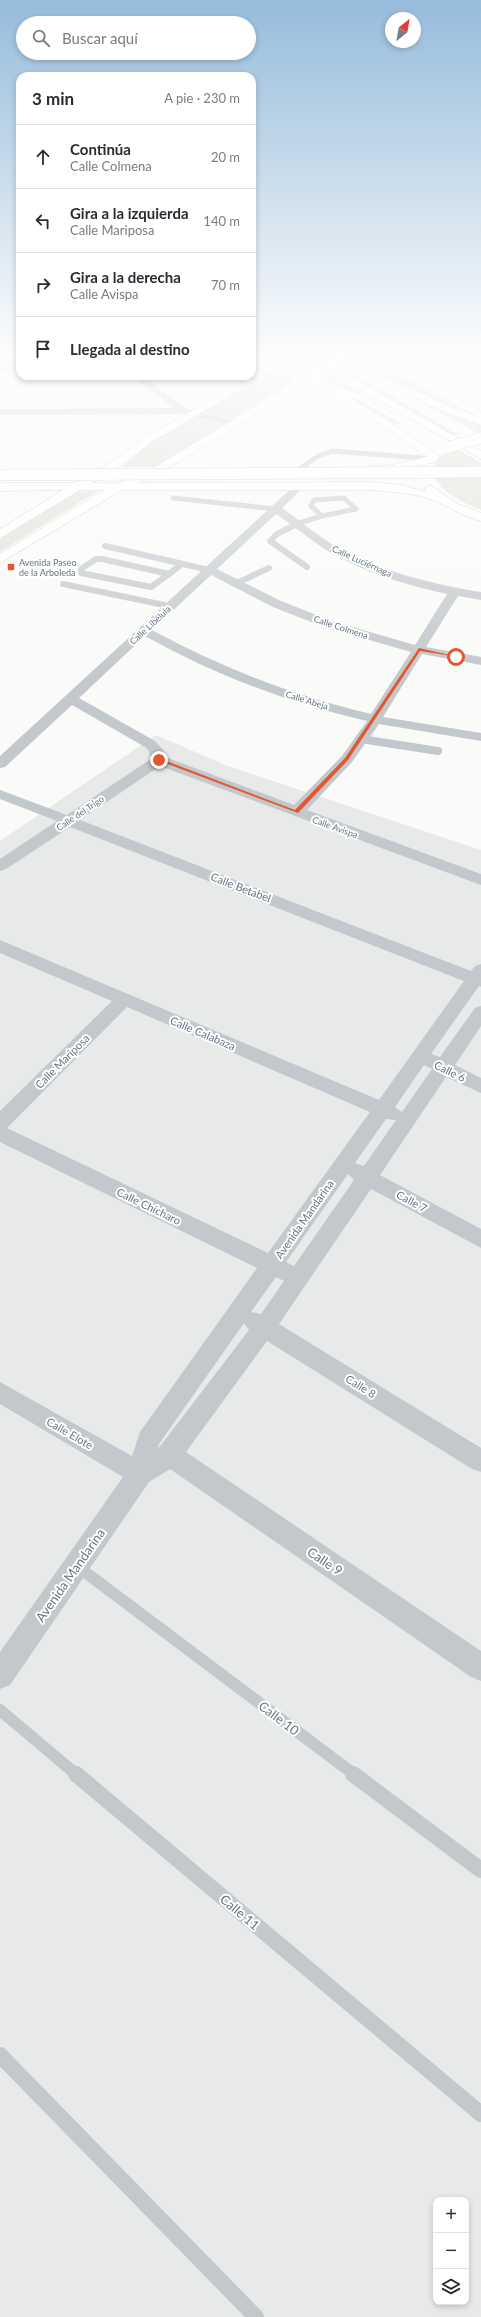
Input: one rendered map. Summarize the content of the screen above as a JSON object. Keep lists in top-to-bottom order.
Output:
{
  "streets": {
    "street": [
      "Calle Luciérnaga",
      "Calle Libélula",
      "Calle Colmena",
      "Calle Abeja",
      "Calle del Trigo",
      "Calle Avispa",
      "Calle Betabel",
      "Calle Calabaza",
      "Calle Mariposa",
      "Calle 6",
      "Calle 7",
      "Calle Chícharo",
      "Avenida Mandarina",
      "Calle 8",
      "Calle Elote",
      "Calle 9"
    ],
    "lane": ["Calle 10", "Calle 11"]
  },
  "crossings": [
    ["Calle Luciérnaga", "Calle Libélula"],
    ["Calle Libélula", "Calle Colmena"],
    ["Calle Libélula", "Calle Abeja"],
    ["Calle del Trigo", "Calle Avispa"],
    ["Calle del Trigo", "Calle Betabel"],
    ["Calle Betabel", "Avenida Mandarina"],
    ["Calle Calabaza", "Calle Mariposa"],
    ["Calle Calabaza", "Avenida Mandarina"],
    ["Calle 6", "Avenida Mandarina"],
    ["Calle 7", "Avenida Mandarina"],
    ["Calle Chícharo", "Avenida Mandarina"],
    ["Avenida Mandarina", "Calle 8"],
    ["Avenida Mandarina", "Calle Elote"],
    ["Avenida Mandarina", "Calle 9"],
    ["Avenida Mandarina", "Calle 10"]
  ],
  "places": {
    "transit": ["Avenida Paseo de la Arboleda"]
  },
  "north": "top right",
  "page": {
    "search": "Buscar aquí",
    "heading": ["3 min", "A pie · 230 m"],
    "list": [
      ["Continúa", "Calle Colmena", "20 m"],
      ["Gira a la izquierda", "Calle Mariposa", "140 m"],
      ["Gira a la derecha", "Calle Avispa", "70 m"],
      "Llegada al destino"
    ],
    "map_buttons": ["+", "−"]
  }
}
